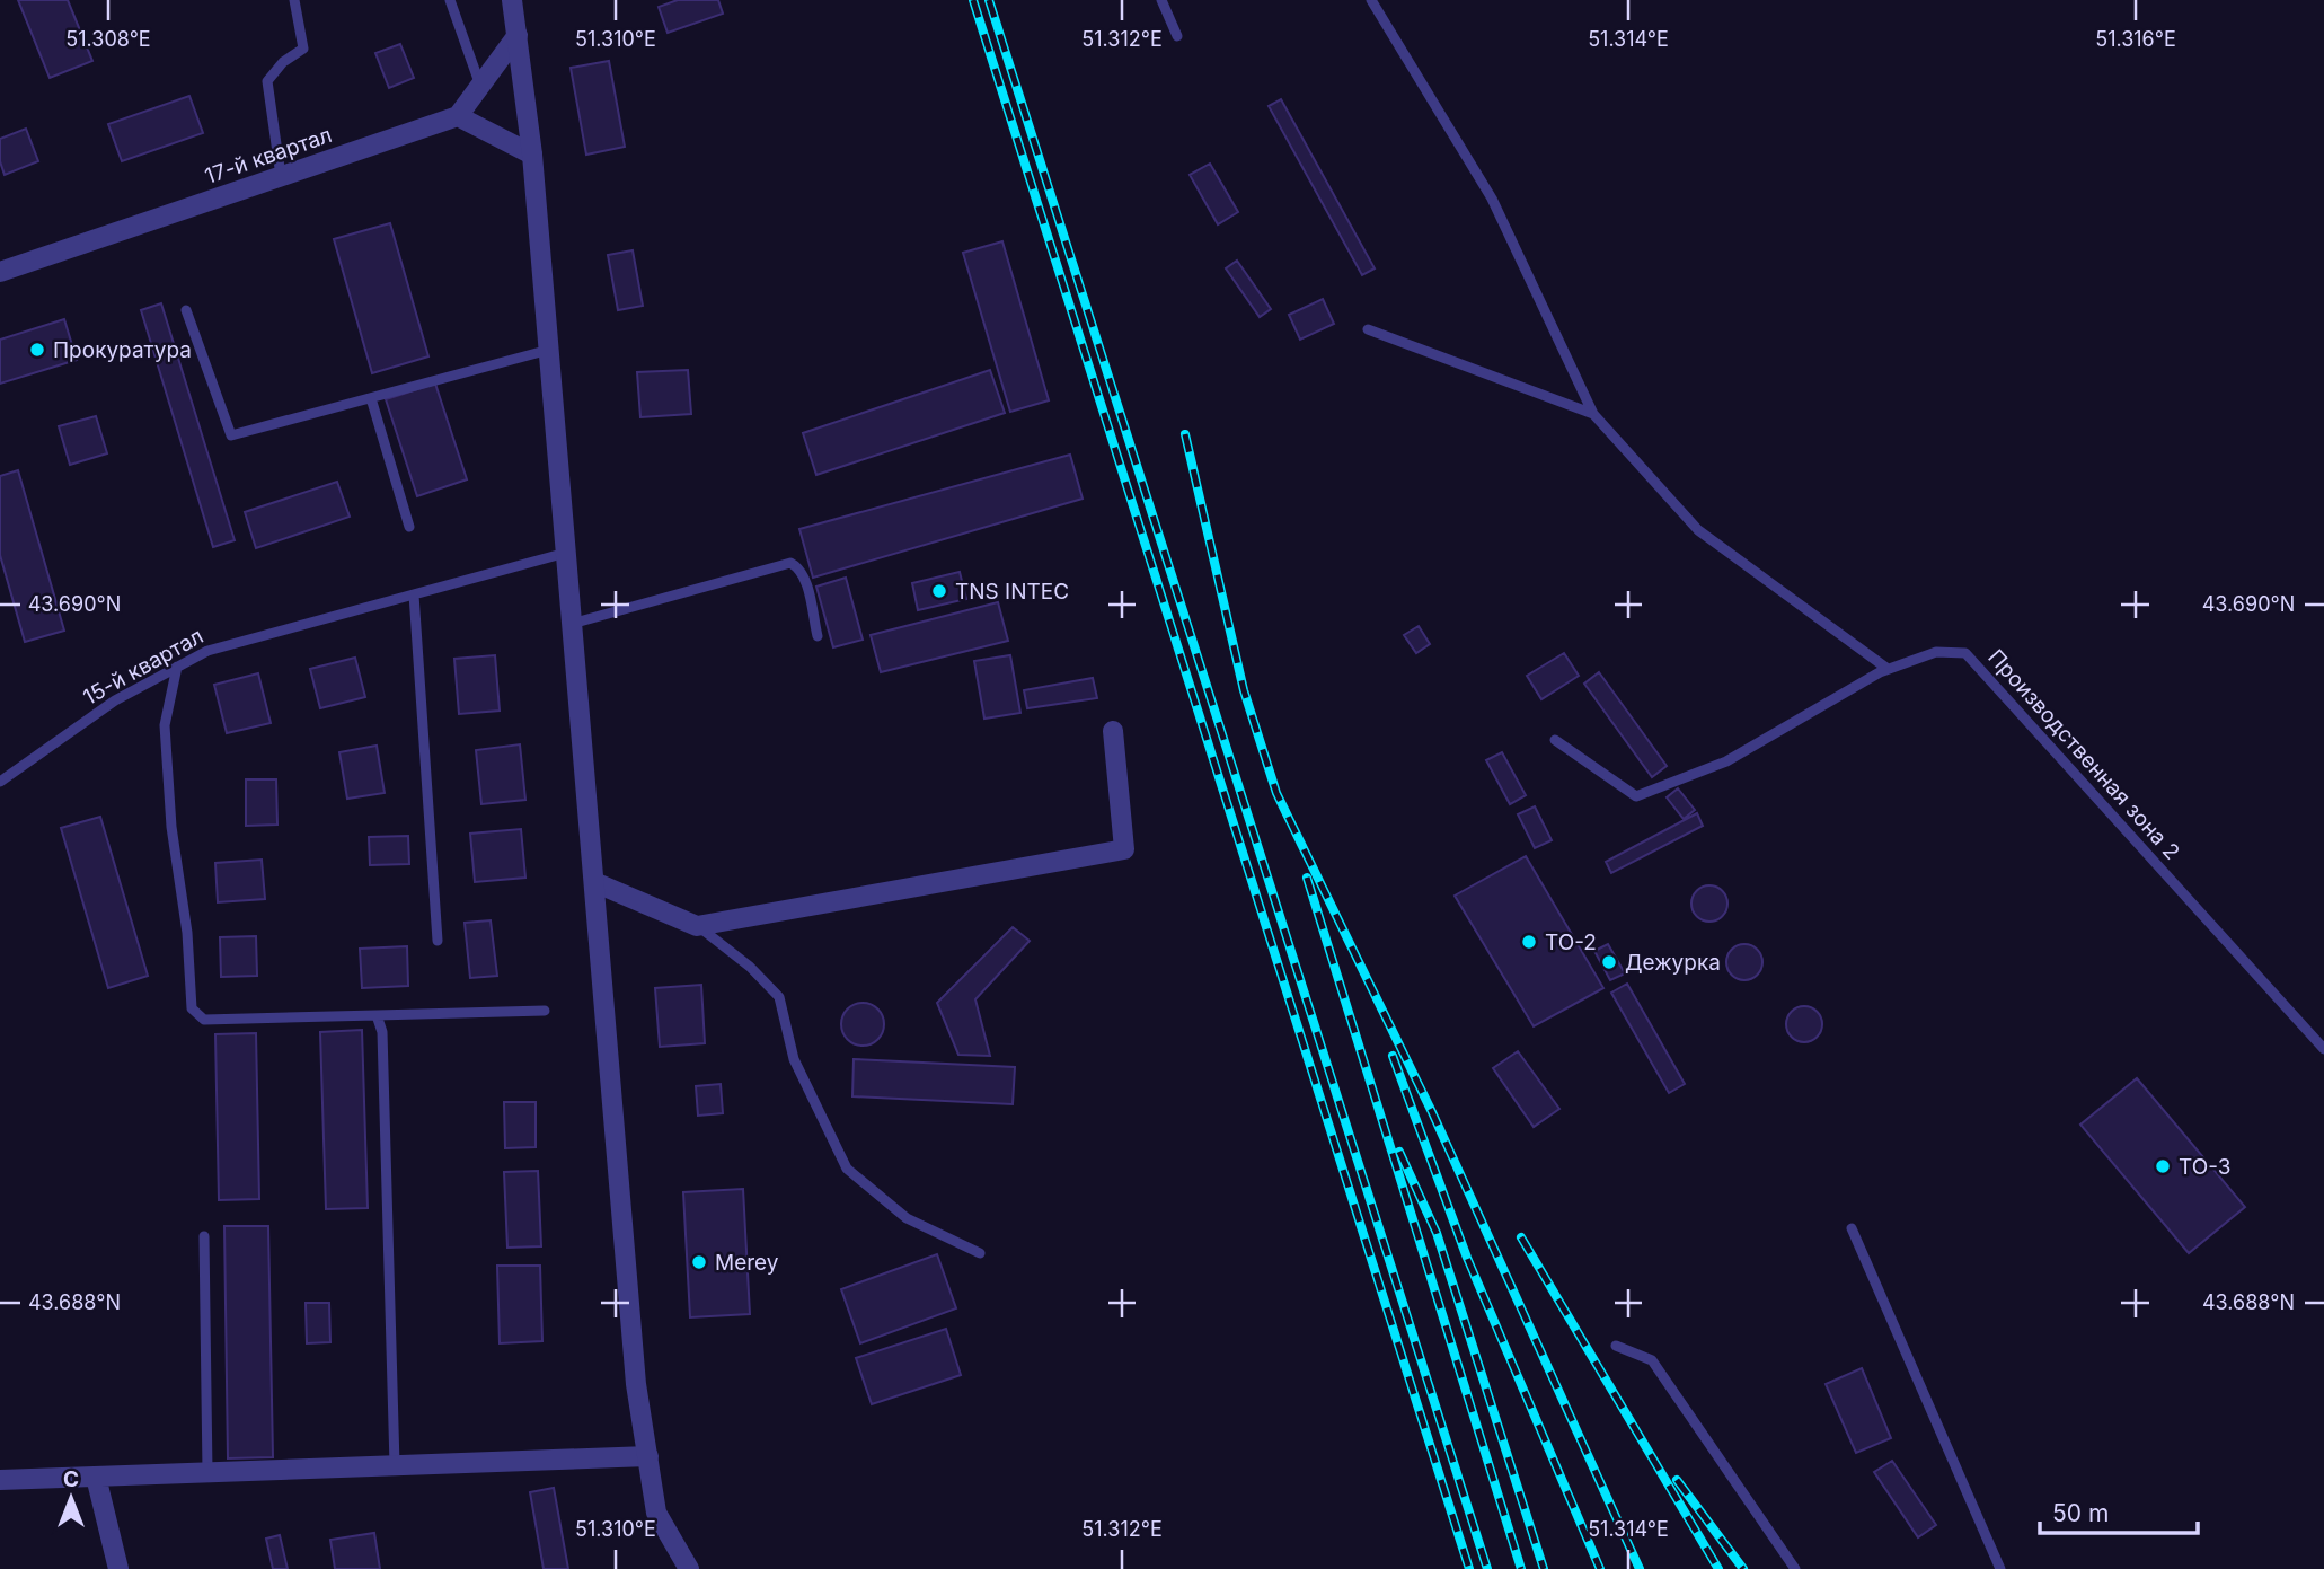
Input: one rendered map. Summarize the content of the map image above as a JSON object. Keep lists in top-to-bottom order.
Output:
{
  "streets": {
    "street": ["17-й квартал"],
    "lane": ["15-й квартал", "Производственная зона 2"]
  },
  "places": [
    "Прокуратура",
    "TNS INTEC",
    "ТО-2",
    "Дежурка",
    "ТО-3",
    "Merey"
  ],
  "scale_bar": "50 m",
  "north": "top",
  "coordinates": [
    "51.308°E",
    "51.310°E",
    "51.312°E",
    "51.314°E",
    "51.316°E",
    "43.690°N",
    "43.688°N"
  ]
}
